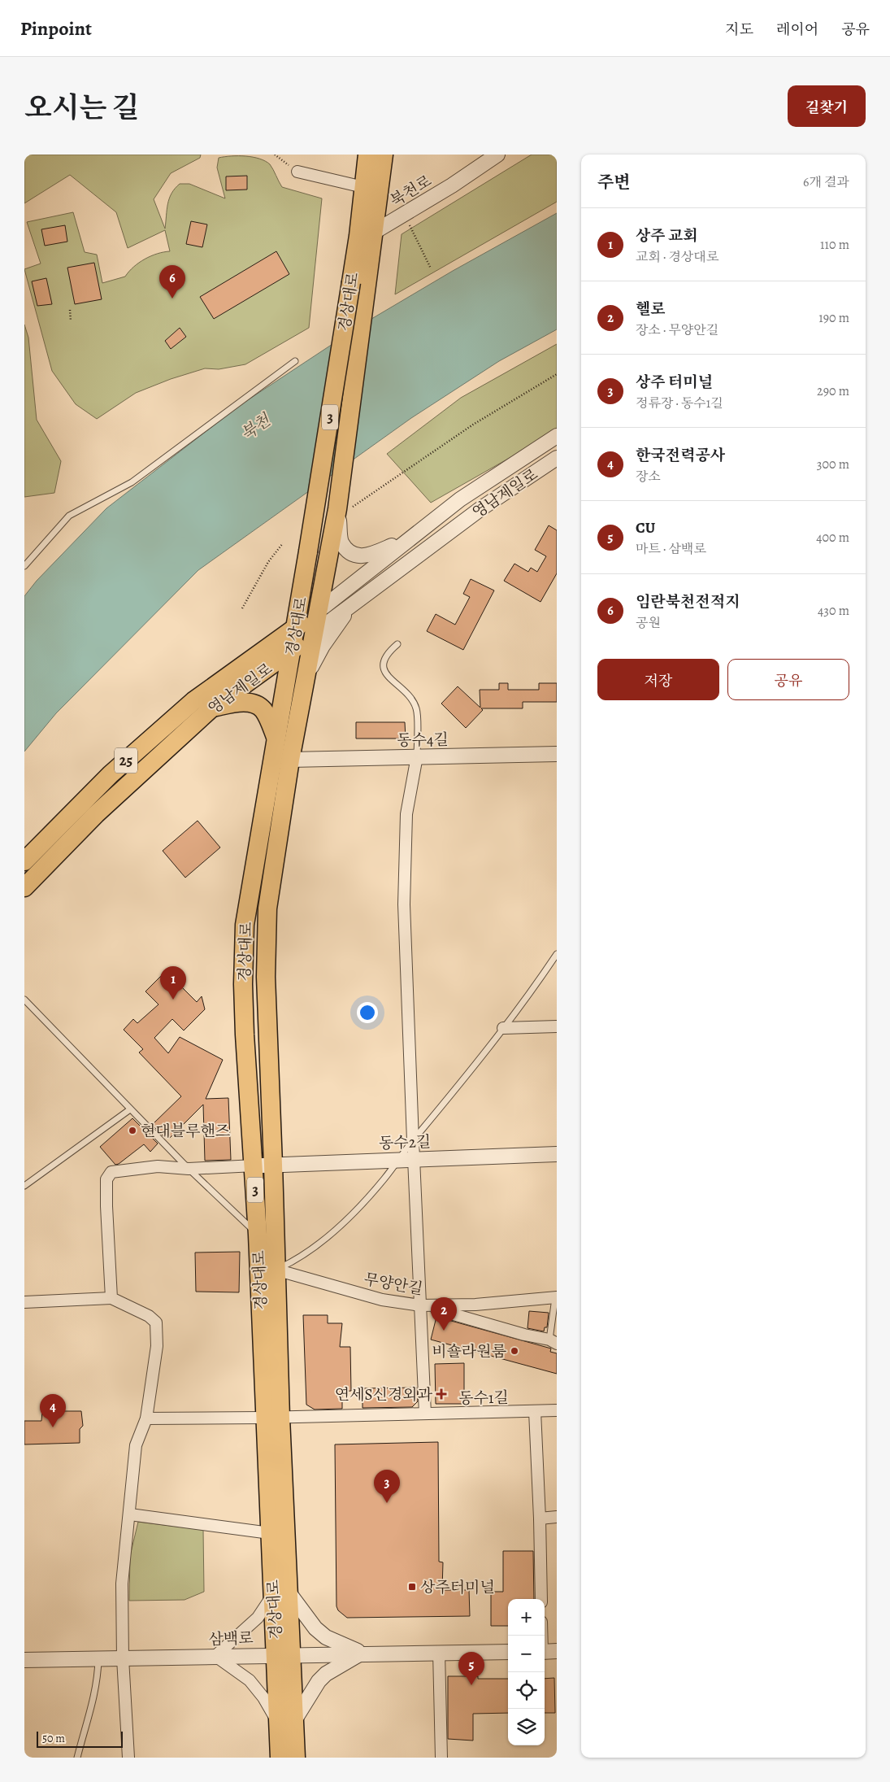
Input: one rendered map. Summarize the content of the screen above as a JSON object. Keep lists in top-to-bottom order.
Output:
{
  "streets": {
    "main road": [
      "경상대로",
      "3",
      "영남제일로",
      "25"
    ],
    "street": [
      "북천로",
      "동수4길",
      "동수2길",
      "무양안길",
      "동수1길",
      "삼백로"
    ]
  },
  "crossings": [
    ["북천로", "경상대로"],
    ["경상대로", "영남제일로"],
    ["경상대로", "동수4길"],
    ["경상대로", "동수2길"],
    ["경상대로", "무양안길"],
    ["경상대로", "동수1길"],
    ["경상대로", "삼백로"]
  ],
  "water": ["북천"],
  "places": {
    "other": ["현대블루핸즈", "비숄라원룸"],
    "health": ["연세S신경외과"],
    "transit": ["상주터미널"]
  },
  "scale_bar": "50 m",
  "page": {
    "header": "Pinpoint",
    "nav": ["지도", "레이어", "공유"],
    "title": "오시는 길",
    "buttons": [
      "길찾기",
      ["저장", "공유"]
    ],
    "heading": ["주변", "6개 결과"],
    "list": [
      {
        "mark": "1",
        "name": "상주 교회",
        "note": "교회 · 경상대로",
        "value": "110 m"
      },
      {
        "mark": "2",
        "name": "헬로",
        "note": "장소 · 무양안길",
        "value": "190 m"
      },
      {
        "mark": "3",
        "name": "상주 터미널",
        "note": "정류장 · 동수1길",
        "value": "290 m"
      },
      {
        "mark": "4",
        "name": "한국전력공사",
        "note": "장소",
        "value": "300 m"
      },
      {
        "mark": "5",
        "name": "CU",
        "note": "마트 · 삼백로",
        "value": "400 m"
      },
      {
        "mark": "6",
        "name": "임란북천전적지",
        "note": "공원",
        "value": "430 m"
      }
    ],
    "pins": [
      "6",
      "1",
      "2",
      "4",
      "3",
      "5"
    ],
    "map_buttons": ["+", "−"],
    "scale": "50 m"
  }
}
